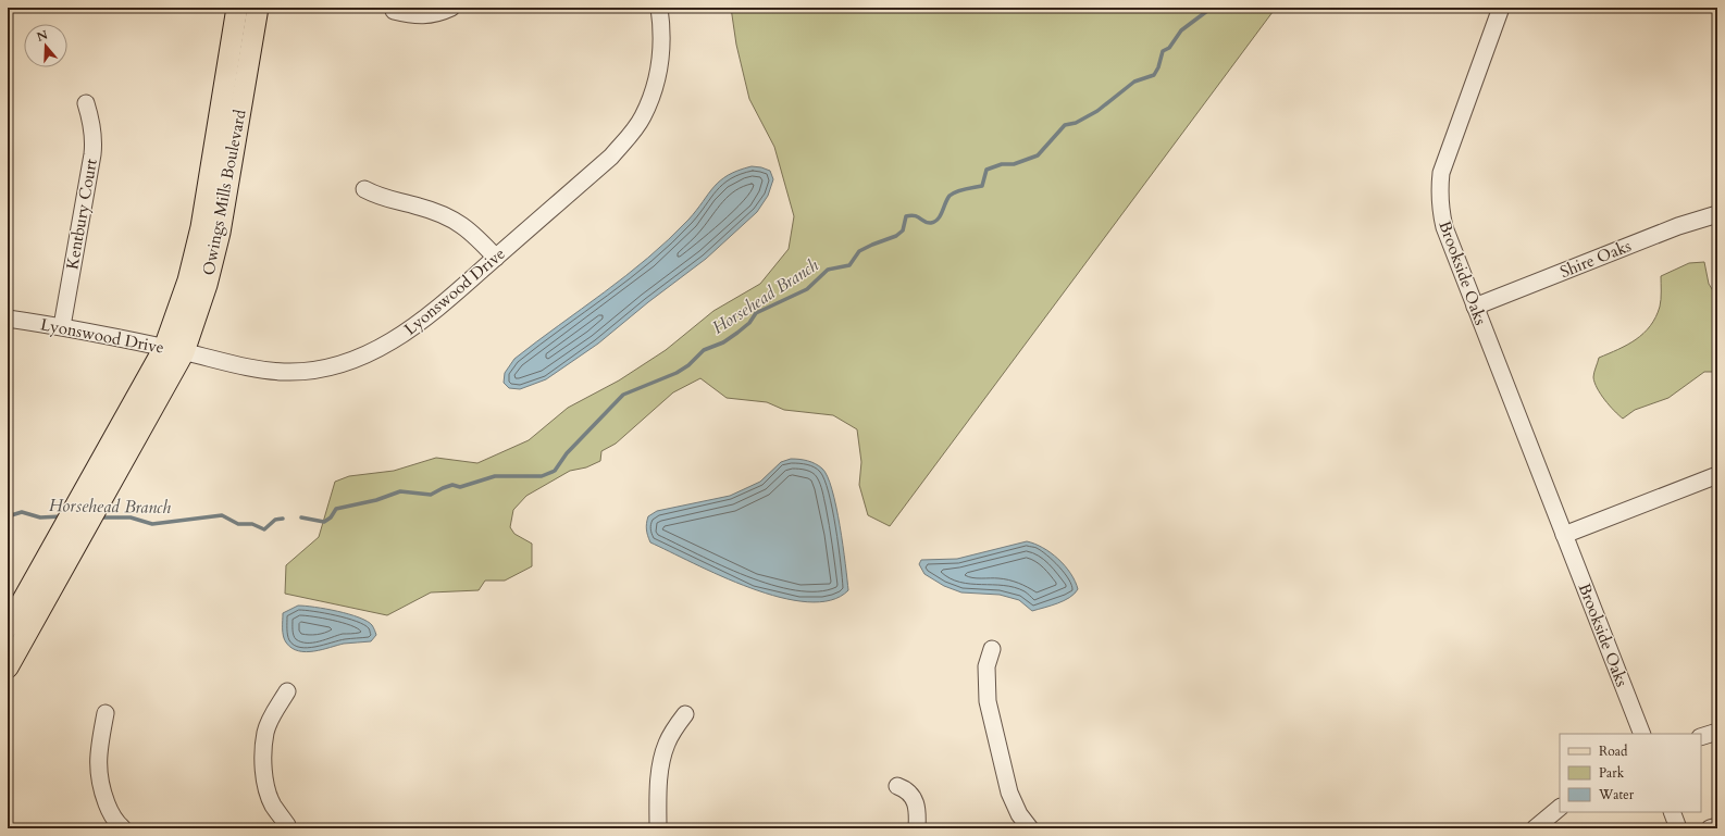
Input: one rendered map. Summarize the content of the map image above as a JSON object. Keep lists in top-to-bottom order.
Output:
{
  "streets": {
    "main road": ["Owings Mills Boulevard"],
    "street": [
      "Kentbury Court",
      "Shire Oaks",
      "Brookside Oaks",
      "Lyonswood Drive"
    ]
  },
  "crossings": [
    ["Owings Mills Boulevard", "Lyonswood Drive"],
    ["Kentbury Court", "Lyonswood Drive"],
    ["Shire Oaks", "Brookside Oaks"]
  ],
  "water": ["Horsehead Branch"],
  "legend": ["Road", "Park", "Water"],
  "north": "top"
}
